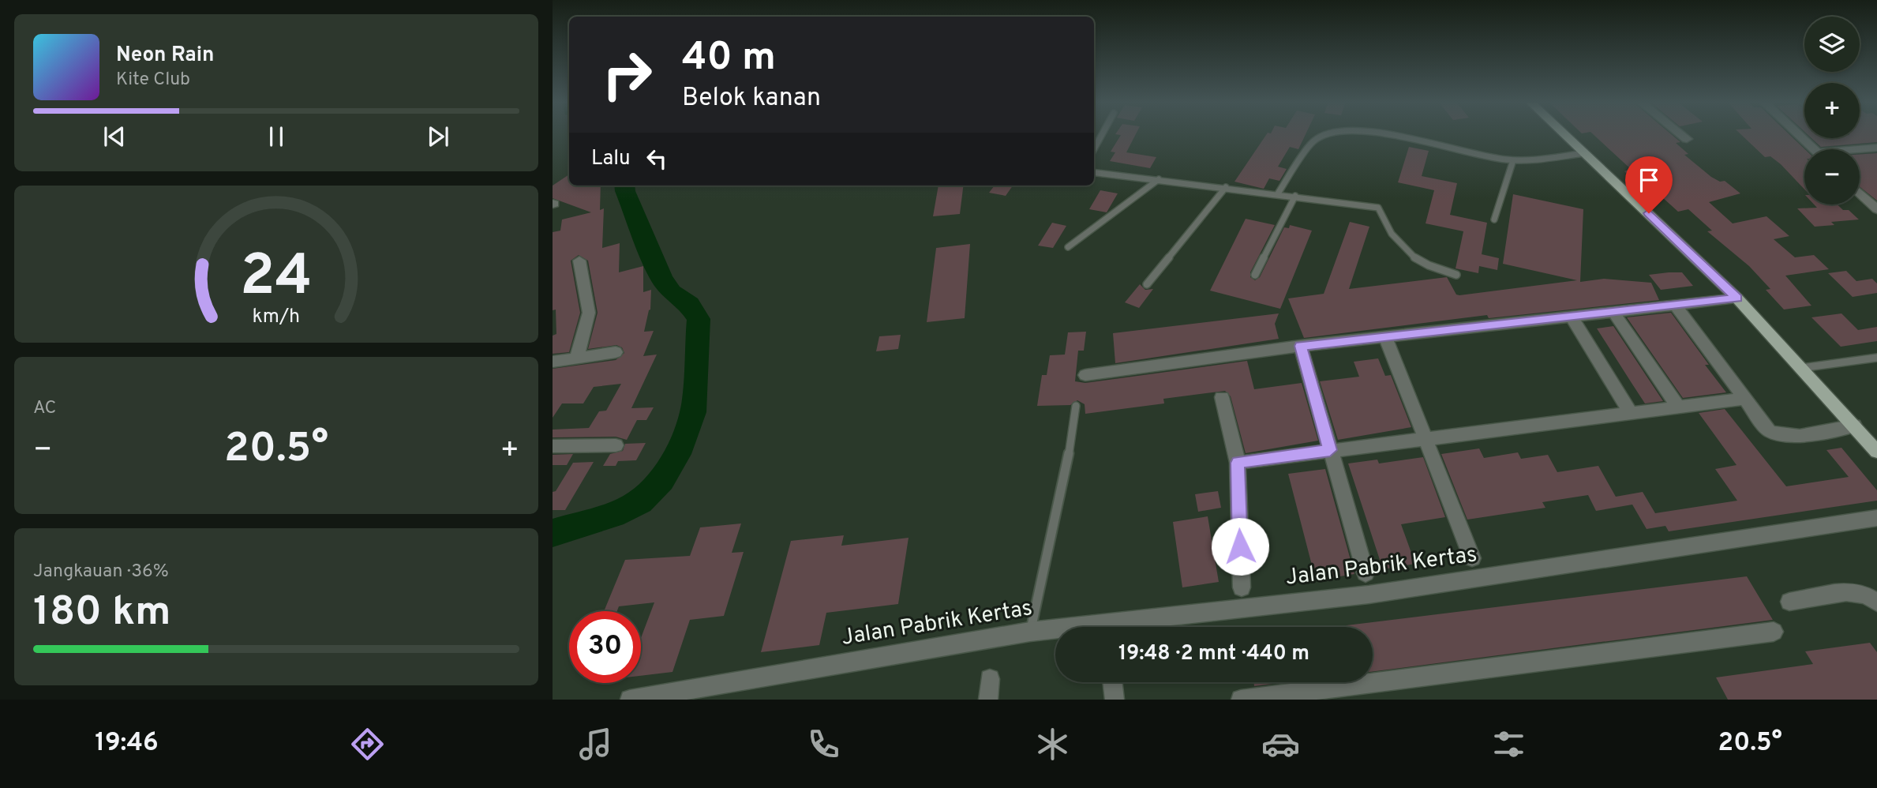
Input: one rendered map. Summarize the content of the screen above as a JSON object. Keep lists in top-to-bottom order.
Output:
{
  "streets": {
    "street": ["Jalan Pabrik Kertas"]
  },
  "page": {
    "map_buttons": ["+", "−"],
    "turn": ["40 m", "Belok kanan"],
    "song": ["Neon Rain", "Kite Club"],
    "then": "Lalu",
    "tile": [
      "AC",
      ["Jangkauan · 36%", "180 km"]
    ],
    "heat": ["−", "20.5°", "+"],
    "limit": "30",
    "trip": "19:48 · 2 mnt · 440 m",
    "tabs": ["19:46", "20.5°"],
    "gauge": ["24", "km/h"]
  }
}
